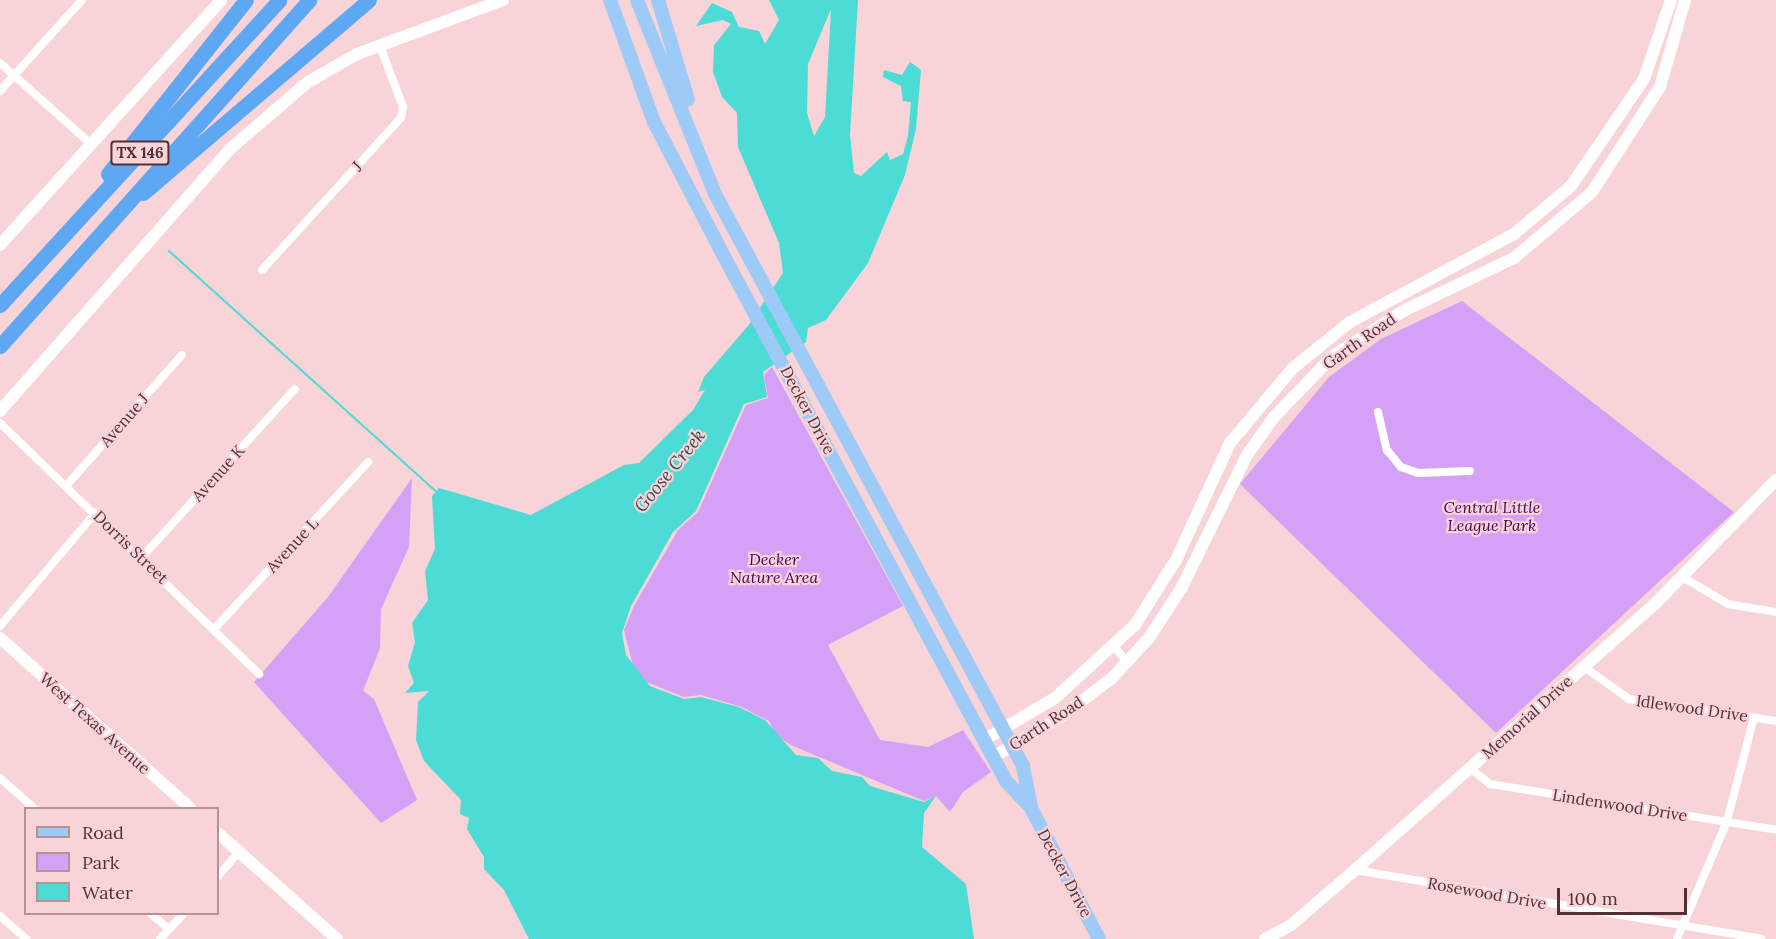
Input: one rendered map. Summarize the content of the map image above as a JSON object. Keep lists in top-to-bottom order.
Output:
{
  "streets": {
    "highway": ["TX 146"],
    "main road": [
      "Garth Road",
      "Decker Drive",
      "Memorial Drive",
      "West Texas Avenue"
    ],
    "street": [
      "J",
      "Avenue J",
      "Avenue K",
      "Avenue L",
      "Dorris Street",
      "Idlewood Drive",
      "Lindenwood Drive",
      "Rosewood Drive"
    ]
  },
  "crossings": [
    ["Garth Road", "Decker Drive"],
    ["Avenue J", "Dorris Street"],
    ["Avenue K", "Dorris Street"],
    ["Avenue L", "Dorris Street"],
    ["Idlewood Drive", "Memorial Drive"],
    ["Memorial Drive", "Lindenwood Drive"],
    ["Memorial Drive", "Rosewood Drive"]
  ],
  "water": ["Goose Creek"],
  "parks": ["Central Little League Park", "Decker Nature Area"],
  "legend": ["Road", "Park", "Water"],
  "scale_bar": "100 m"
}
